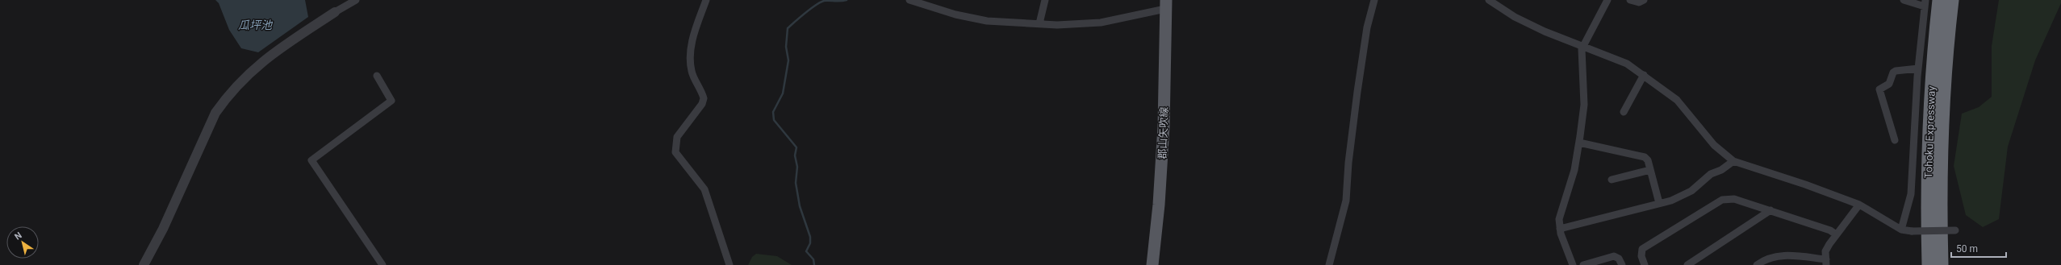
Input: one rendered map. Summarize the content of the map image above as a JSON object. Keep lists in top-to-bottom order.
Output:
{
  "streets": {
    "highway": ["Tohoku Expressway"],
    "main road": ["郡山矢吹線"]
  },
  "water": ["瓜坪池"],
  "scale_bar": "50 m",
  "north": "top left"
}
